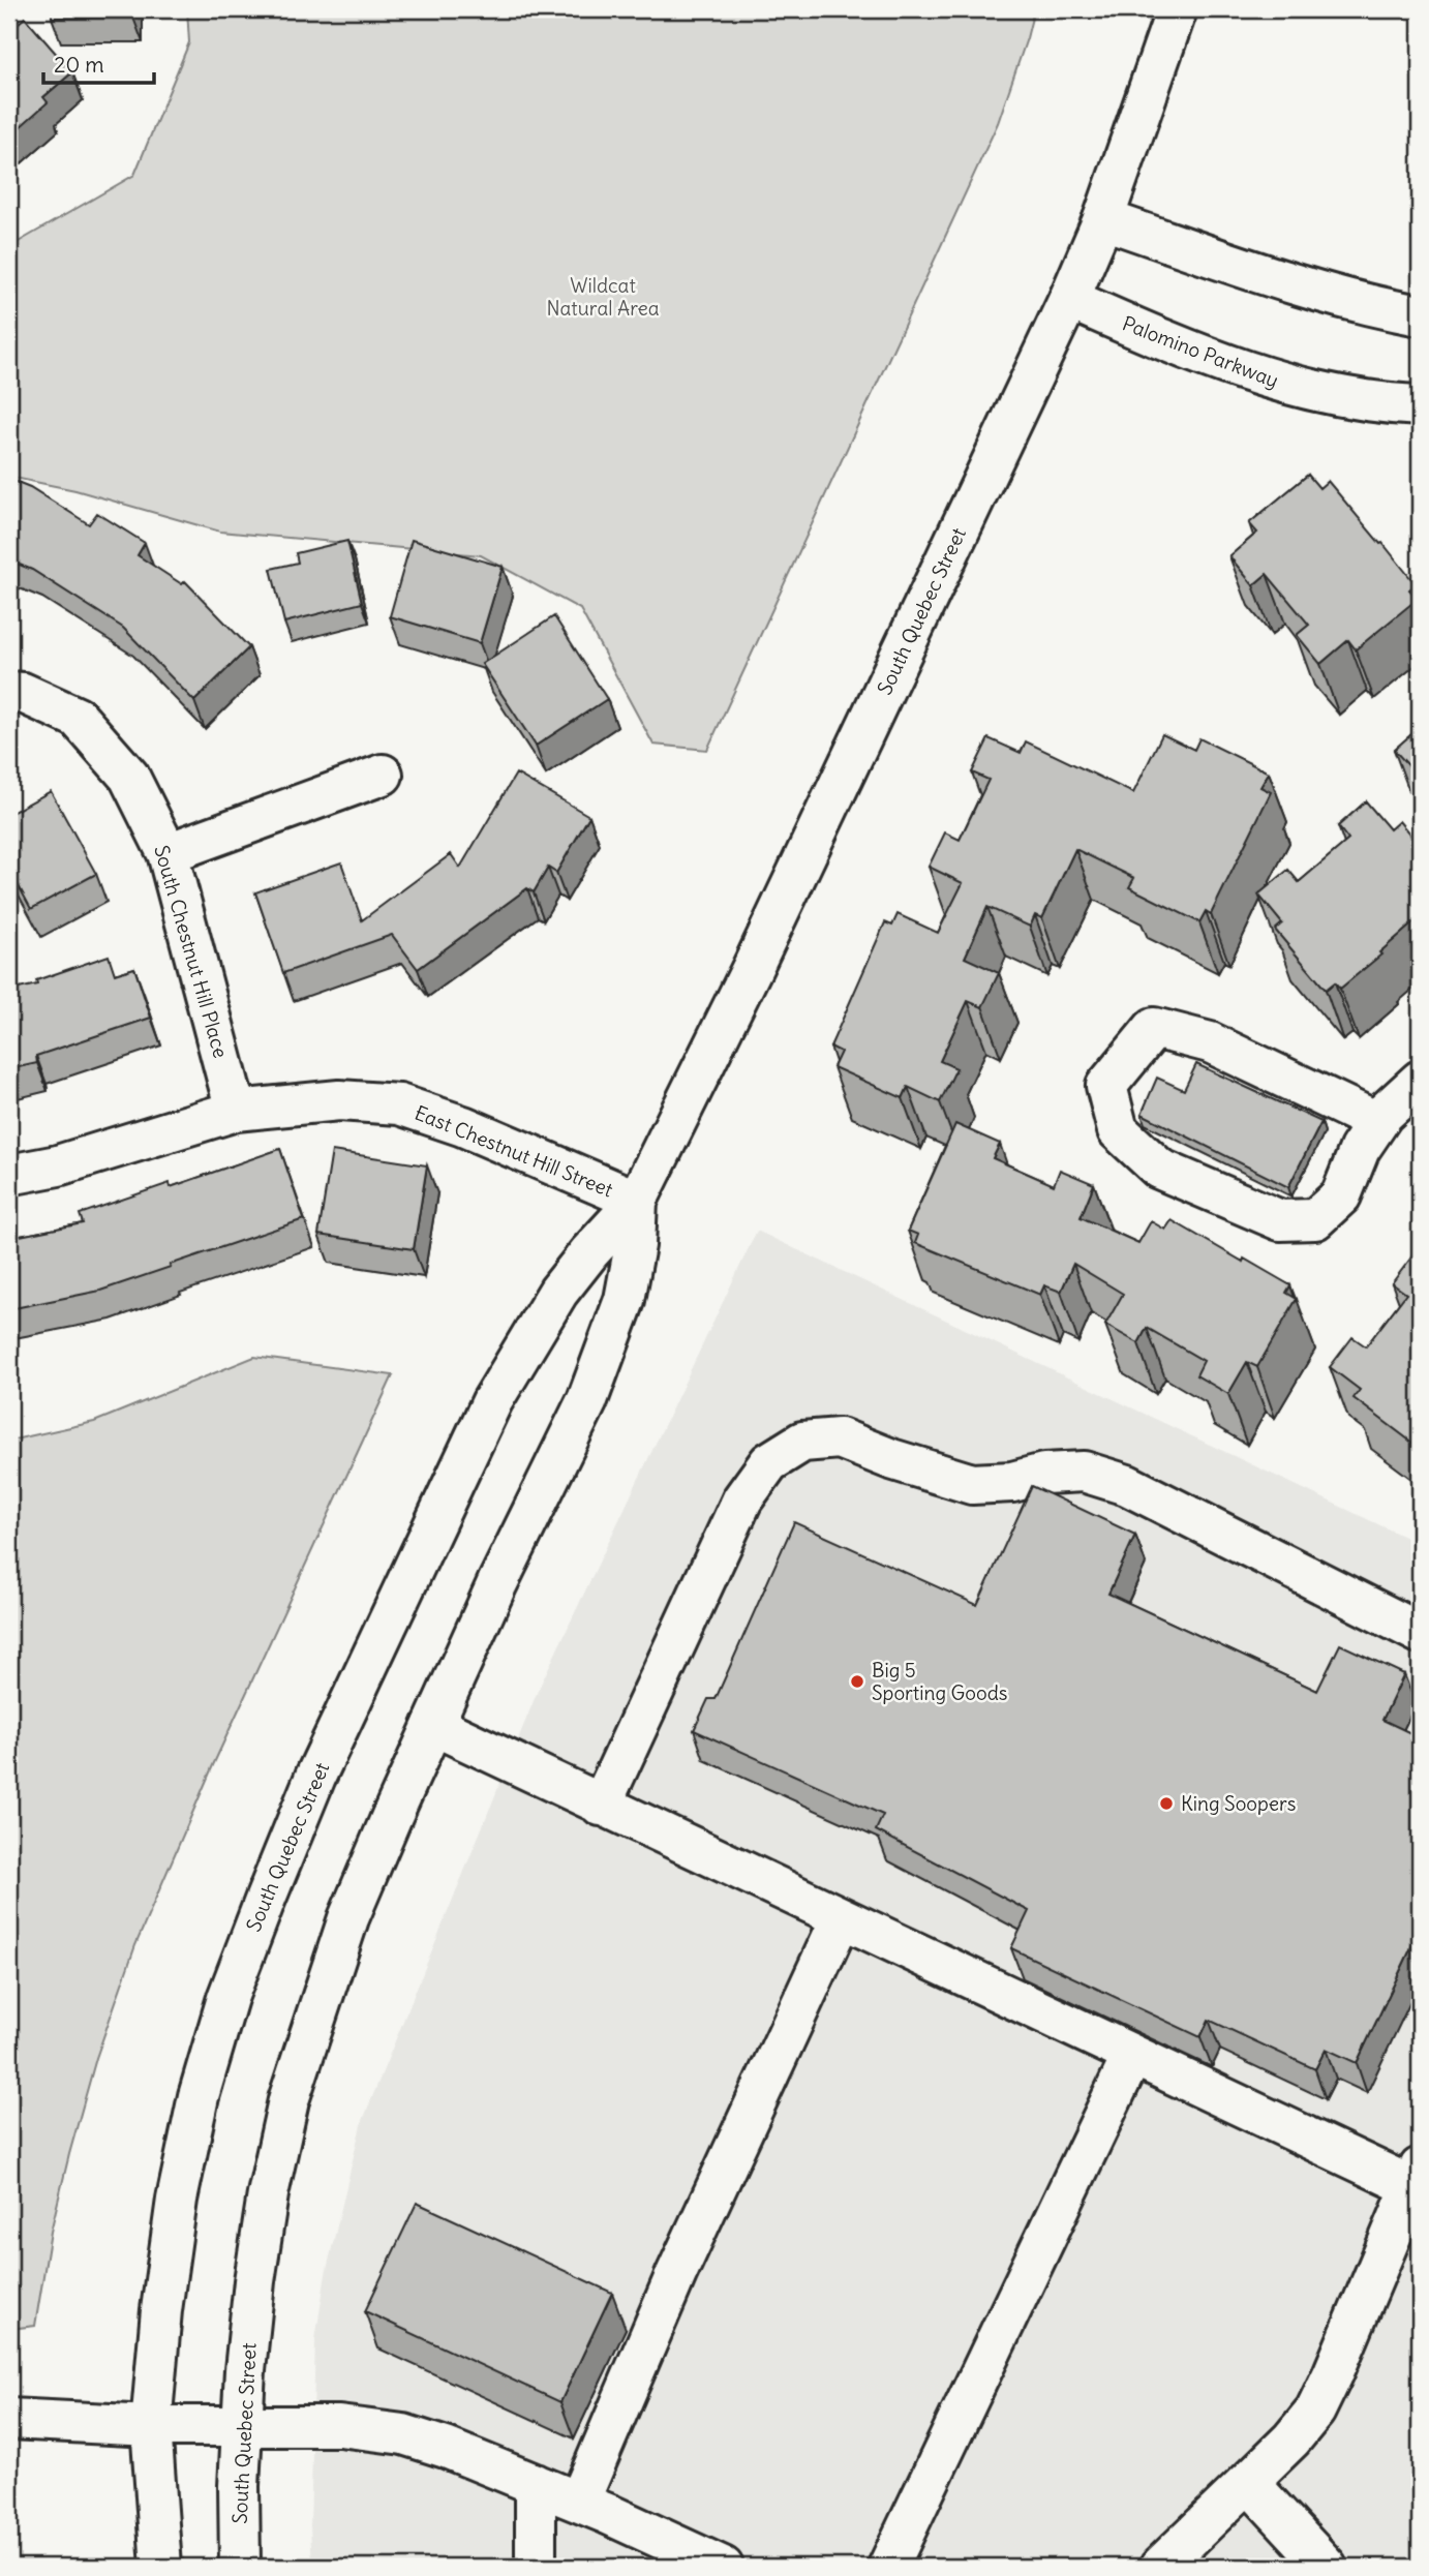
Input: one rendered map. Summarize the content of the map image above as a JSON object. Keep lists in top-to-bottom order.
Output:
{
  "streets": {
    "main road": [
      "Palomino Parkway",
      "South Quebec Street",
      "South Chestnut Hill Place",
      "East Chestnut Hill Street"
    ]
  },
  "crossings": [
    ["Palomino Parkway", "South Quebec Street"],
    ["South Quebec Street", "East Chestnut Hill Street"],
    ["South Chestnut Hill Place", "East Chestnut Hill Street"]
  ],
  "parks": ["Wildcat Natural Area"],
  "places": ["Big 5 Sporting Goods", "King Soopers"],
  "scale_bar": "20 m"
}
